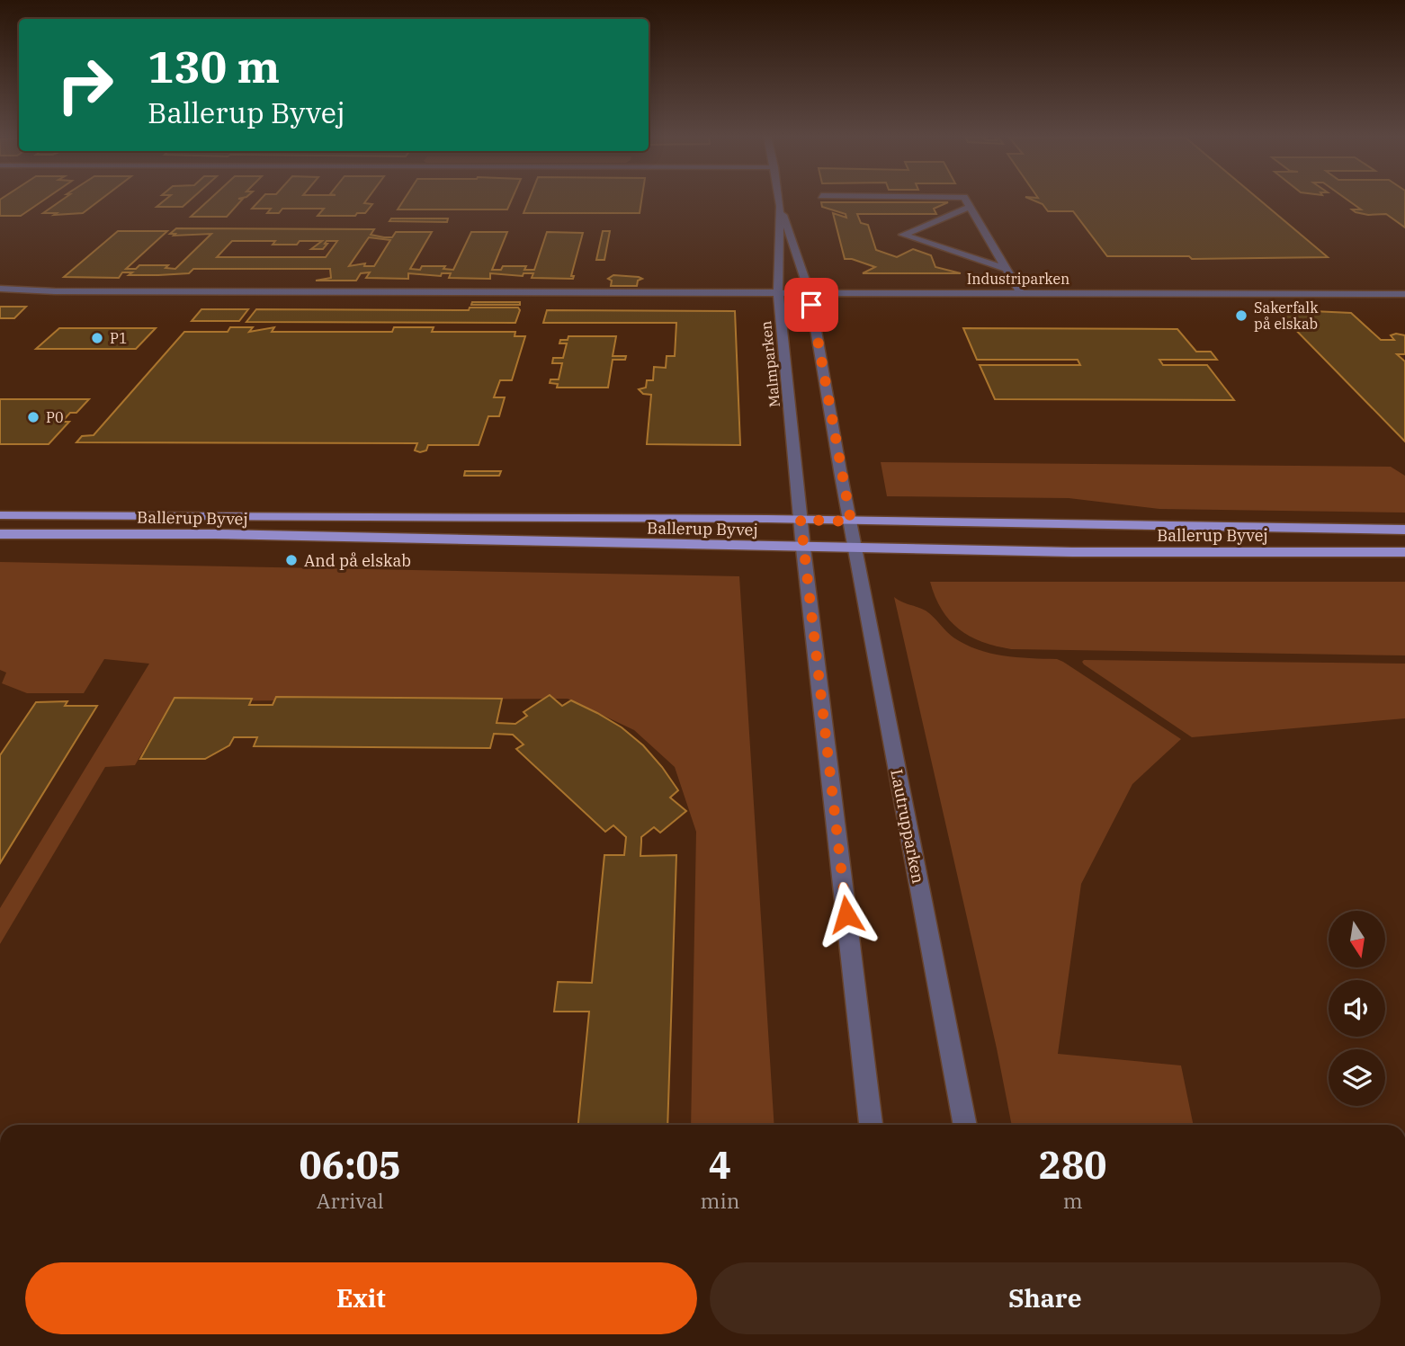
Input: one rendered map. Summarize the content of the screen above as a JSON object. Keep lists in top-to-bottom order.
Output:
{
  "streets": {
    "main road": ["Ballerup Byvej"],
    "street": ["Industriparken", "Malmparken", "Lautrupparken"]
  },
  "crossings": [
    ["Industriparken", "Malmparken"],
    ["Malmparken", "Ballerup Byvej"],
    ["Malmparken", "Lautrupparken"],
    ["Ballerup Byvej", "Lautrupparken"]
  ],
  "places": [
    "Sakerfalk på elskab",
    "P1",
    "P0",
    "And på elskab"
  ],
  "north": "bottom",
  "page": {
    "turn": ["130 m", "Ballerup Byvej"],
    "eta": [
      "06:05",
      "Arrival",
      "4",
      "min",
      "280",
      "m"
    ],
    "buttons": ["Exit", "Share"]
  }
}
